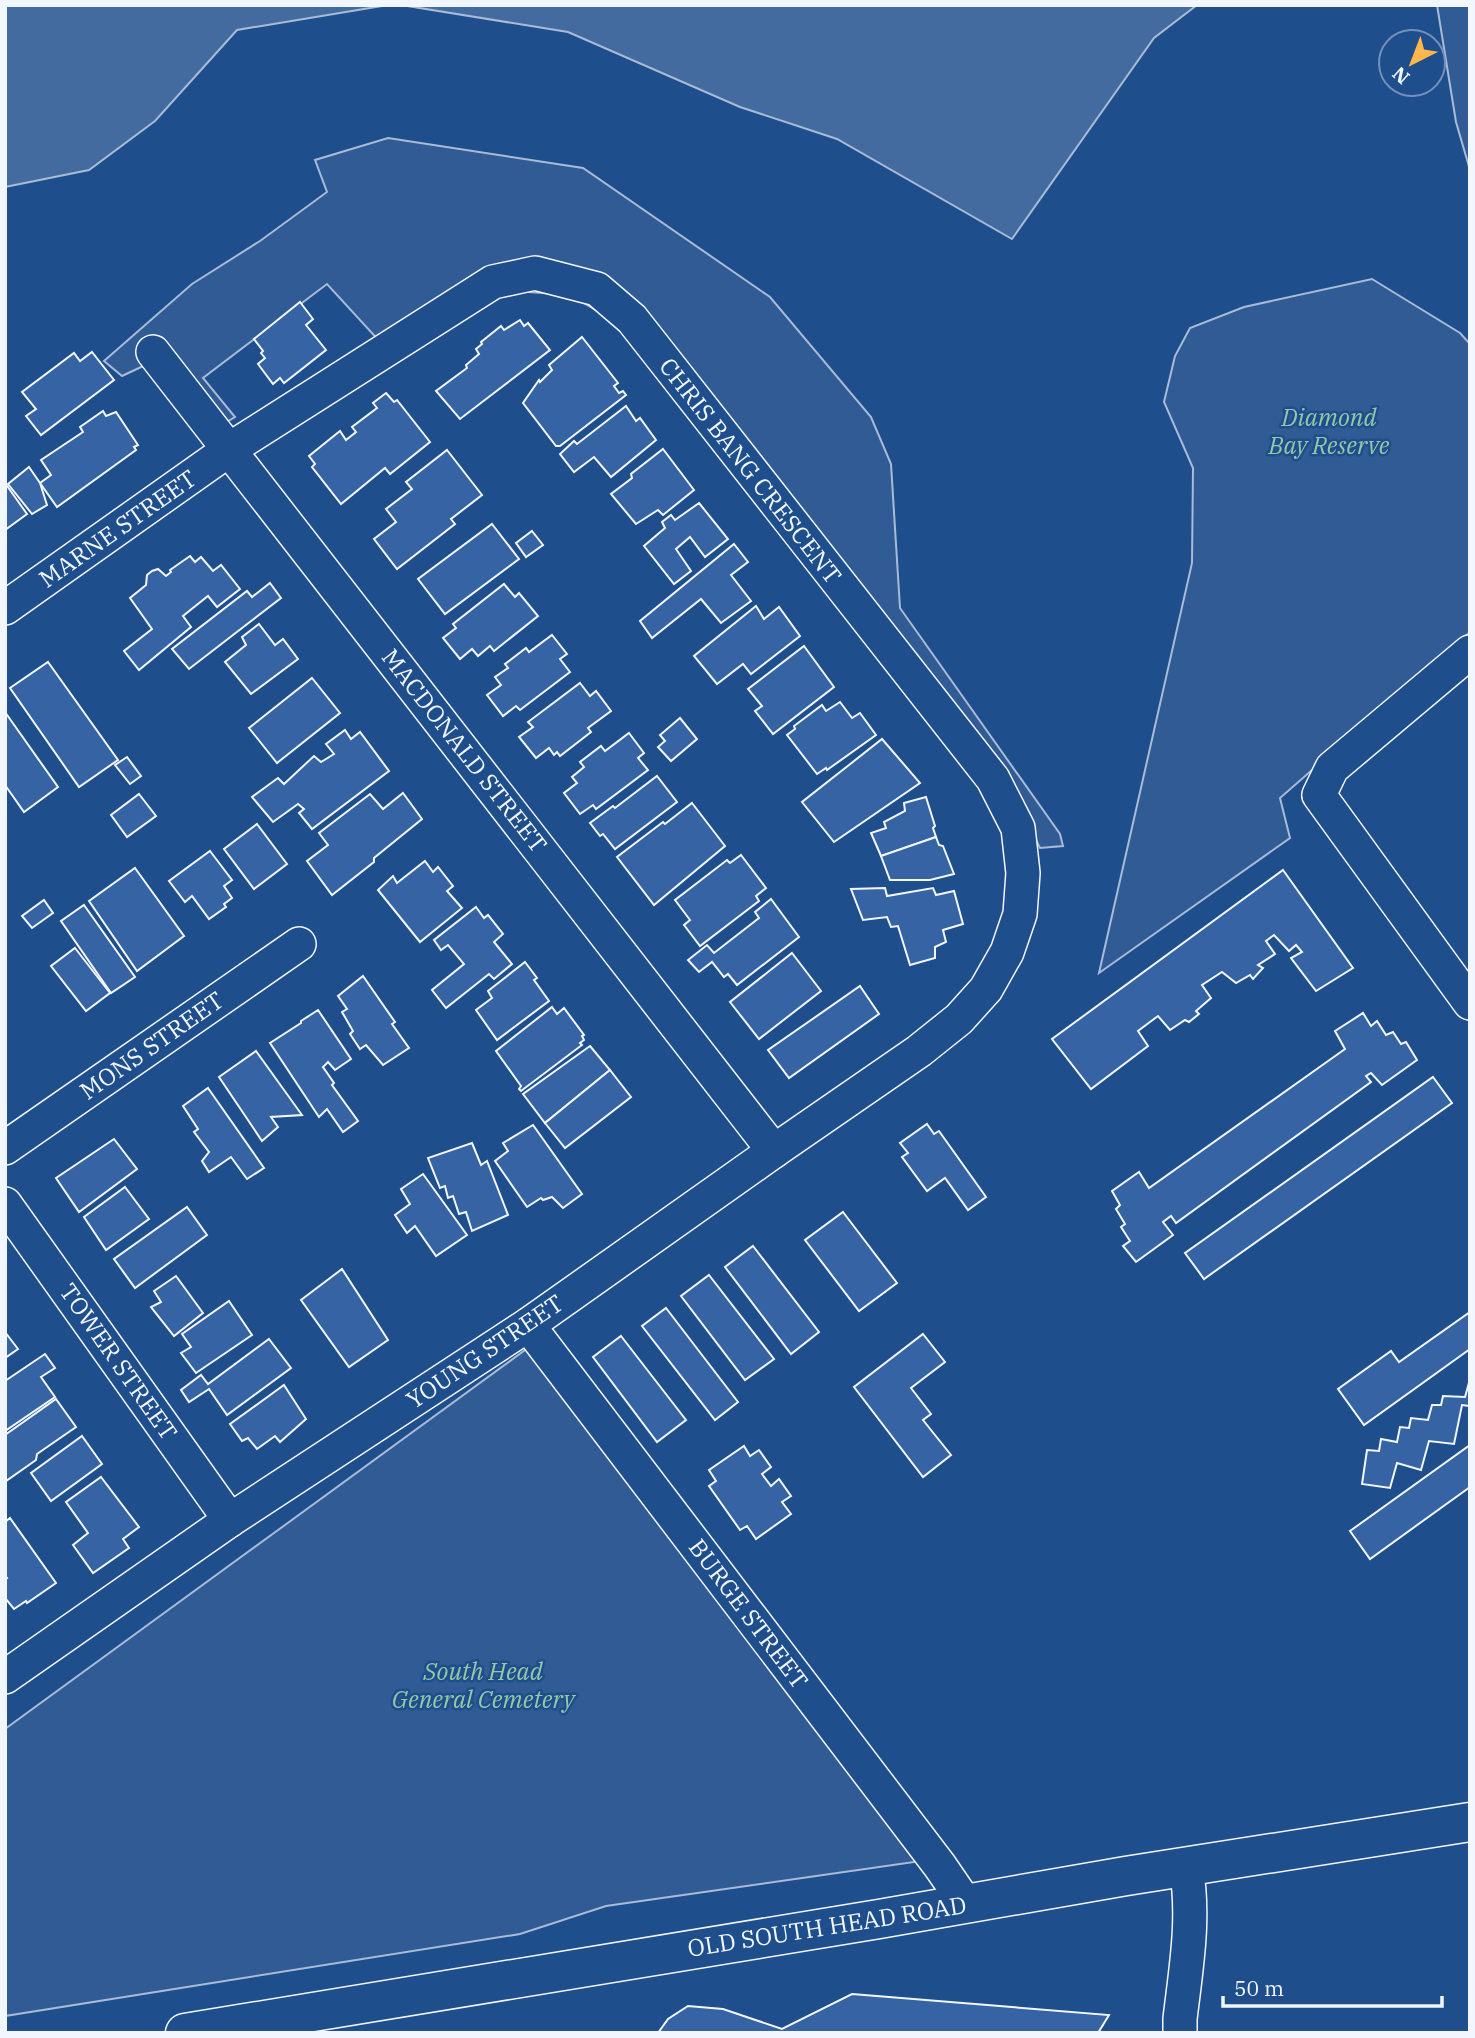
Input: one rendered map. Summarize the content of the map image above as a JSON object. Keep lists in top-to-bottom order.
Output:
{
  "streets": {
    "main road": ["OLD SOUTH HEAD ROAD"],
    "street": [
      "CHRIS BANG CRESCENT",
      "MARNE STREET",
      "MACDONALD STREET",
      "MONS STREET",
      "YOUNG STREET",
      "TOWER STREET",
      "BURGE STREET"
    ]
  },
  "crossings": [
    ["CHRIS BANG CRESCENT", "MARNE STREET"],
    ["CHRIS BANG CRESCENT", "MACDONALD STREET"],
    ["CHRIS BANG CRESCENT", "YOUNG STREET"],
    ["MARNE STREET", "MACDONALD STREET"],
    ["MACDONALD STREET", "YOUNG STREET"],
    ["YOUNG STREET", "TOWER STREET"],
    ["YOUNG STREET", "BURGE STREET"],
    ["BURGE STREET", "OLD SOUTH HEAD ROAD"]
  ],
  "parks": ["Diamond Bay Reserve", "South Head General Cemetery"],
  "scale_bar": "50 m",
  "north": "bottom left"
}
